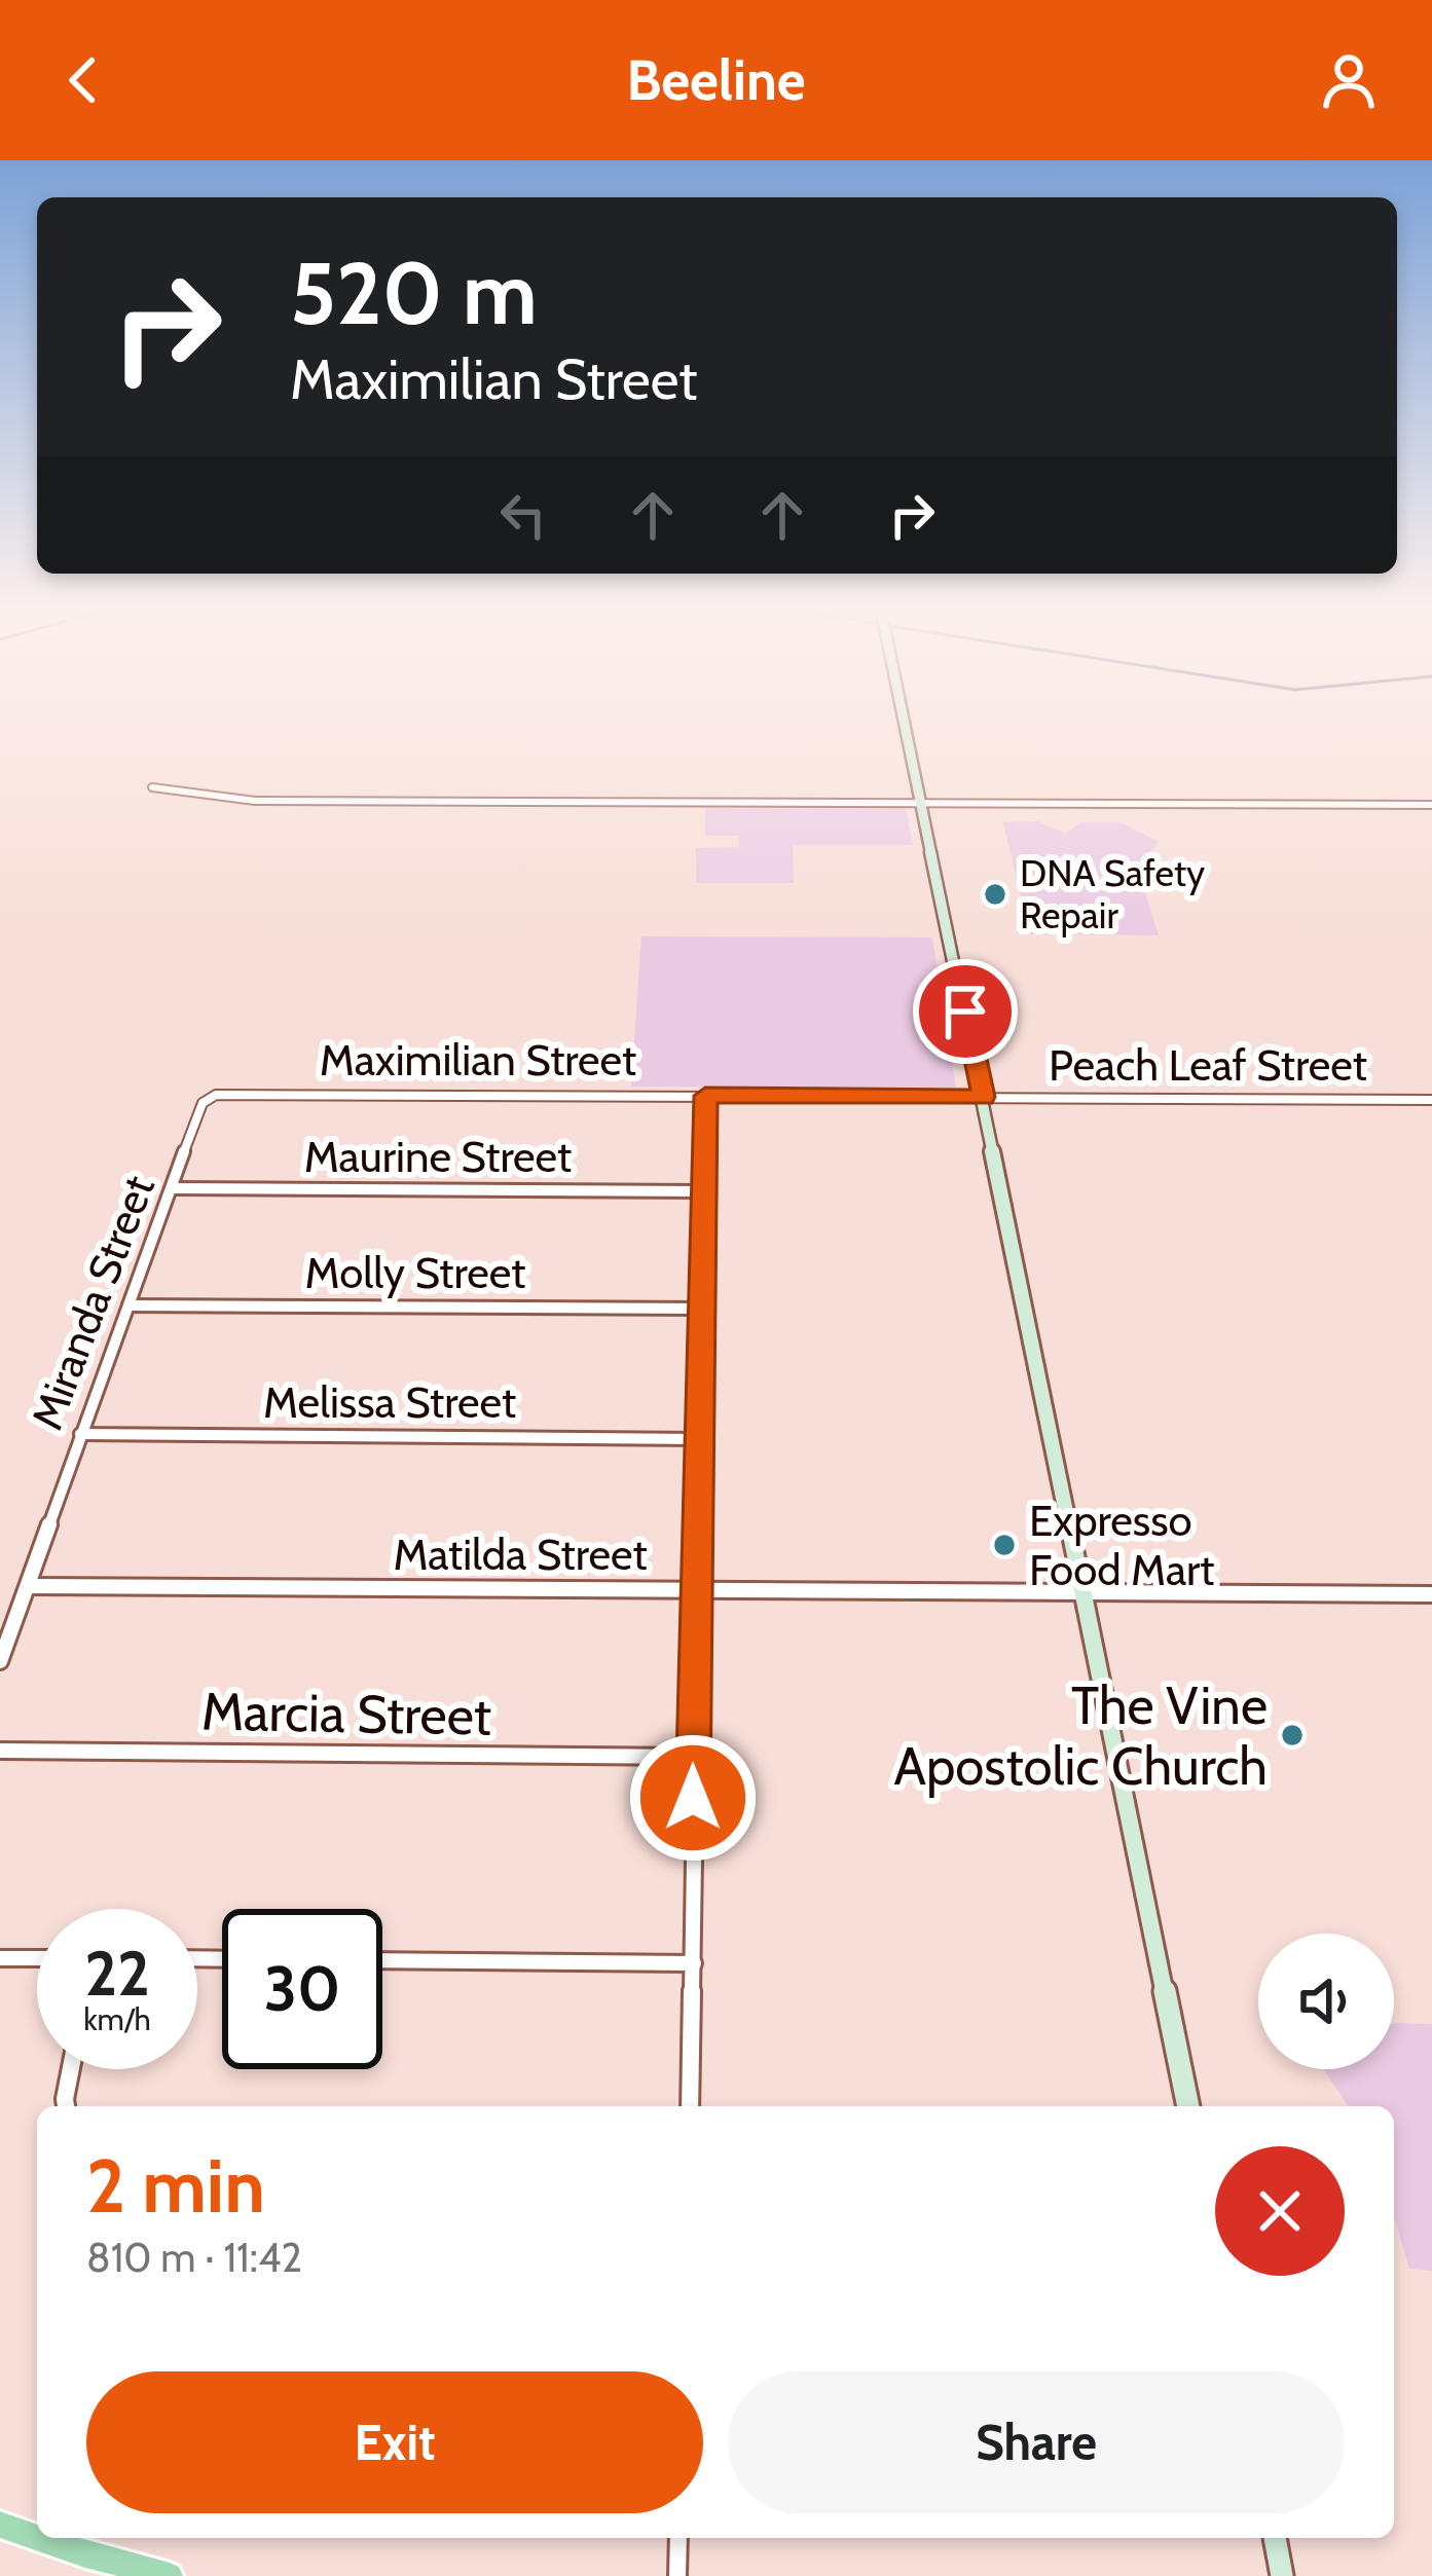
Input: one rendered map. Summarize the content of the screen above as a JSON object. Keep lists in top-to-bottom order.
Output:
{
  "streets": {
    "street": [
      "Maximilian Street",
      "Peach Leaf Street",
      "Maurine Street",
      "Molly Street",
      "Miranda Street",
      "Melissa Street",
      "Matilda Street",
      "Marcia Street"
    ]
  },
  "crossings": [
    ["Maximilian Street", "Peach Leaf Street"],
    ["Maximilian Street", "Miranda Street"],
    ["Maurine Street", "Miranda Street"],
    ["Molly Street", "Miranda Street"],
    ["Miranda Street", "Melissa Street"],
    ["Miranda Street", "Matilda Street"]
  ],
  "places": ["DNA Safety Repair", "Expresso Food Mart", "The Vine Apostolic Church"],
  "page": {
    "header": "Beeline",
    "turn": ["520 m", "Maximilian Street"],
    "speed": "22 km/h",
    "limit": "30",
    "heading": ["2 min", "810 m · 11:42"],
    "buttons": ["Exit", "Share"]
  }
}
